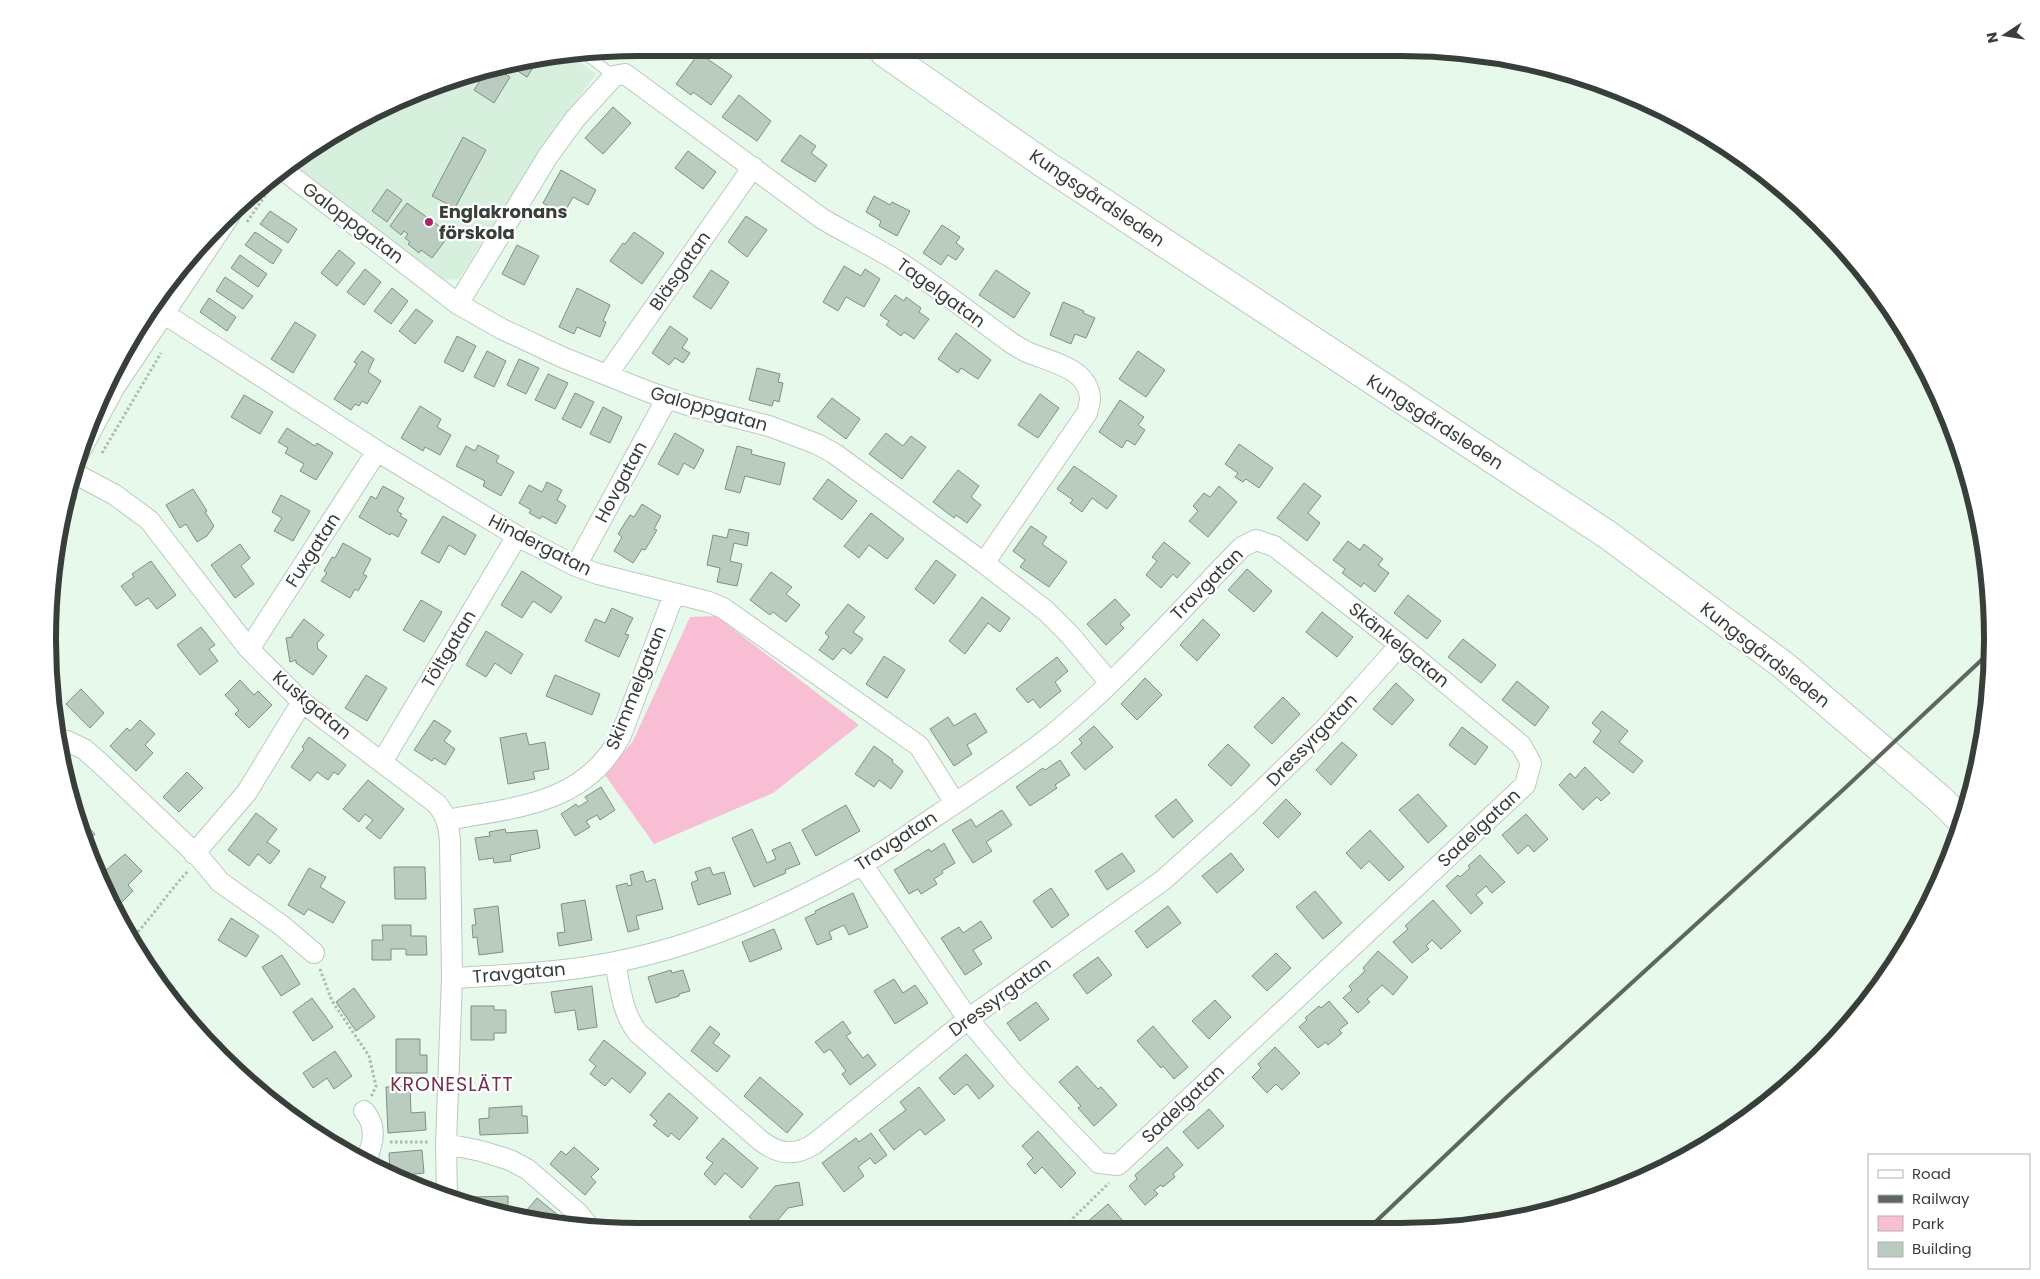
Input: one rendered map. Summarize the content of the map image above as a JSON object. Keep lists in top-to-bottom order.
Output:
{
  "streets": {
    "main road": ["Kungsgårdsleden"],
    "street": [
      "Galoppgatan",
      "Bläsgatan",
      "Tagelgatan",
      "Hovgatan",
      "Hindergatan",
      "Fuxgatan",
      "Travgatan",
      "Skänkelgatan",
      "Töltgatan",
      "Skimmelgatan",
      "Kuskgatan",
      "Dressyrgatan",
      "Sadelgatan"
    ]
  },
  "crossings": [
    ["Galoppgatan", "Bläsgatan"],
    ["Galoppgatan", "Tagelgatan"],
    ["Galoppgatan", "Hovgatan"],
    ["Galoppgatan", "Travgatan"],
    ["Bläsgatan", "Tagelgatan"],
    ["Hovgatan", "Hindergatan"],
    ["Hindergatan", "Fuxgatan"],
    ["Hindergatan", "Travgatan"],
    ["Hindergatan", "Töltgatan"],
    ["Hindergatan", "Skimmelgatan"],
    ["Fuxgatan", "Kuskgatan"],
    ["Travgatan", "Skänkelgatan"],
    ["Travgatan", "Dressyrgatan"],
    ["Skänkelgatan", "Dressyrgatan"],
    ["Skänkelgatan", "Sadelgatan"],
    ["Töltgatan", "Kuskgatan"],
    ["Skimmelgatan", "Kuskgatan"]
  ],
  "districts": ["KRONESLÄTT"],
  "places": ["Englakronans förskola"],
  "legend": [
    "Road",
    "Railway",
    "Park",
    "Building"
  ],
  "north": "left"
}
